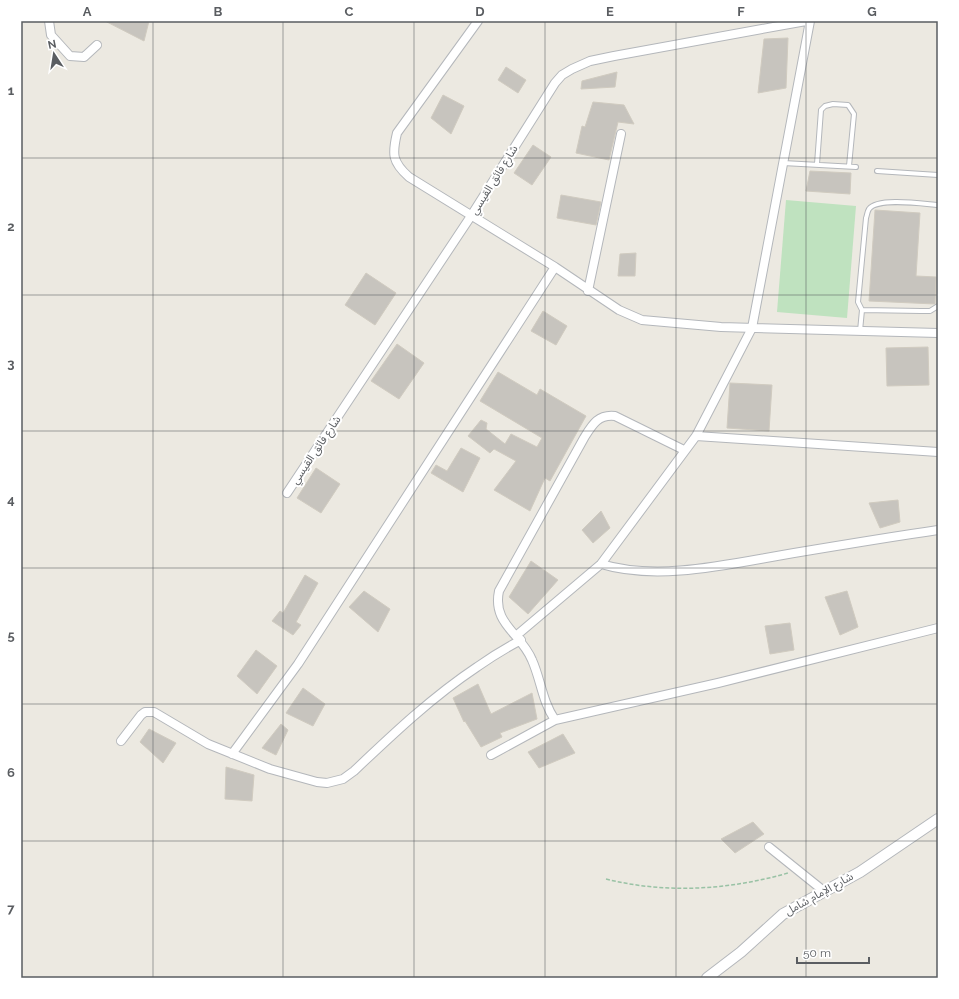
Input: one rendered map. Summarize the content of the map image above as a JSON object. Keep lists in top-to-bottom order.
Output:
{
  "streets": {
    "street": ["شارع فائق القيسي", "شارع الإمام شامل"]
  },
  "scale_bar": "50 m",
  "north": "top",
  "grid": {
    "columns": [
      "A",
      "B",
      "C",
      "D",
      "E",
      "F",
      "G"
    ],
    "rows": [
      "1",
      "2",
      "3",
      "4",
      "5",
      "6",
      "7"
    ]
  }
}
